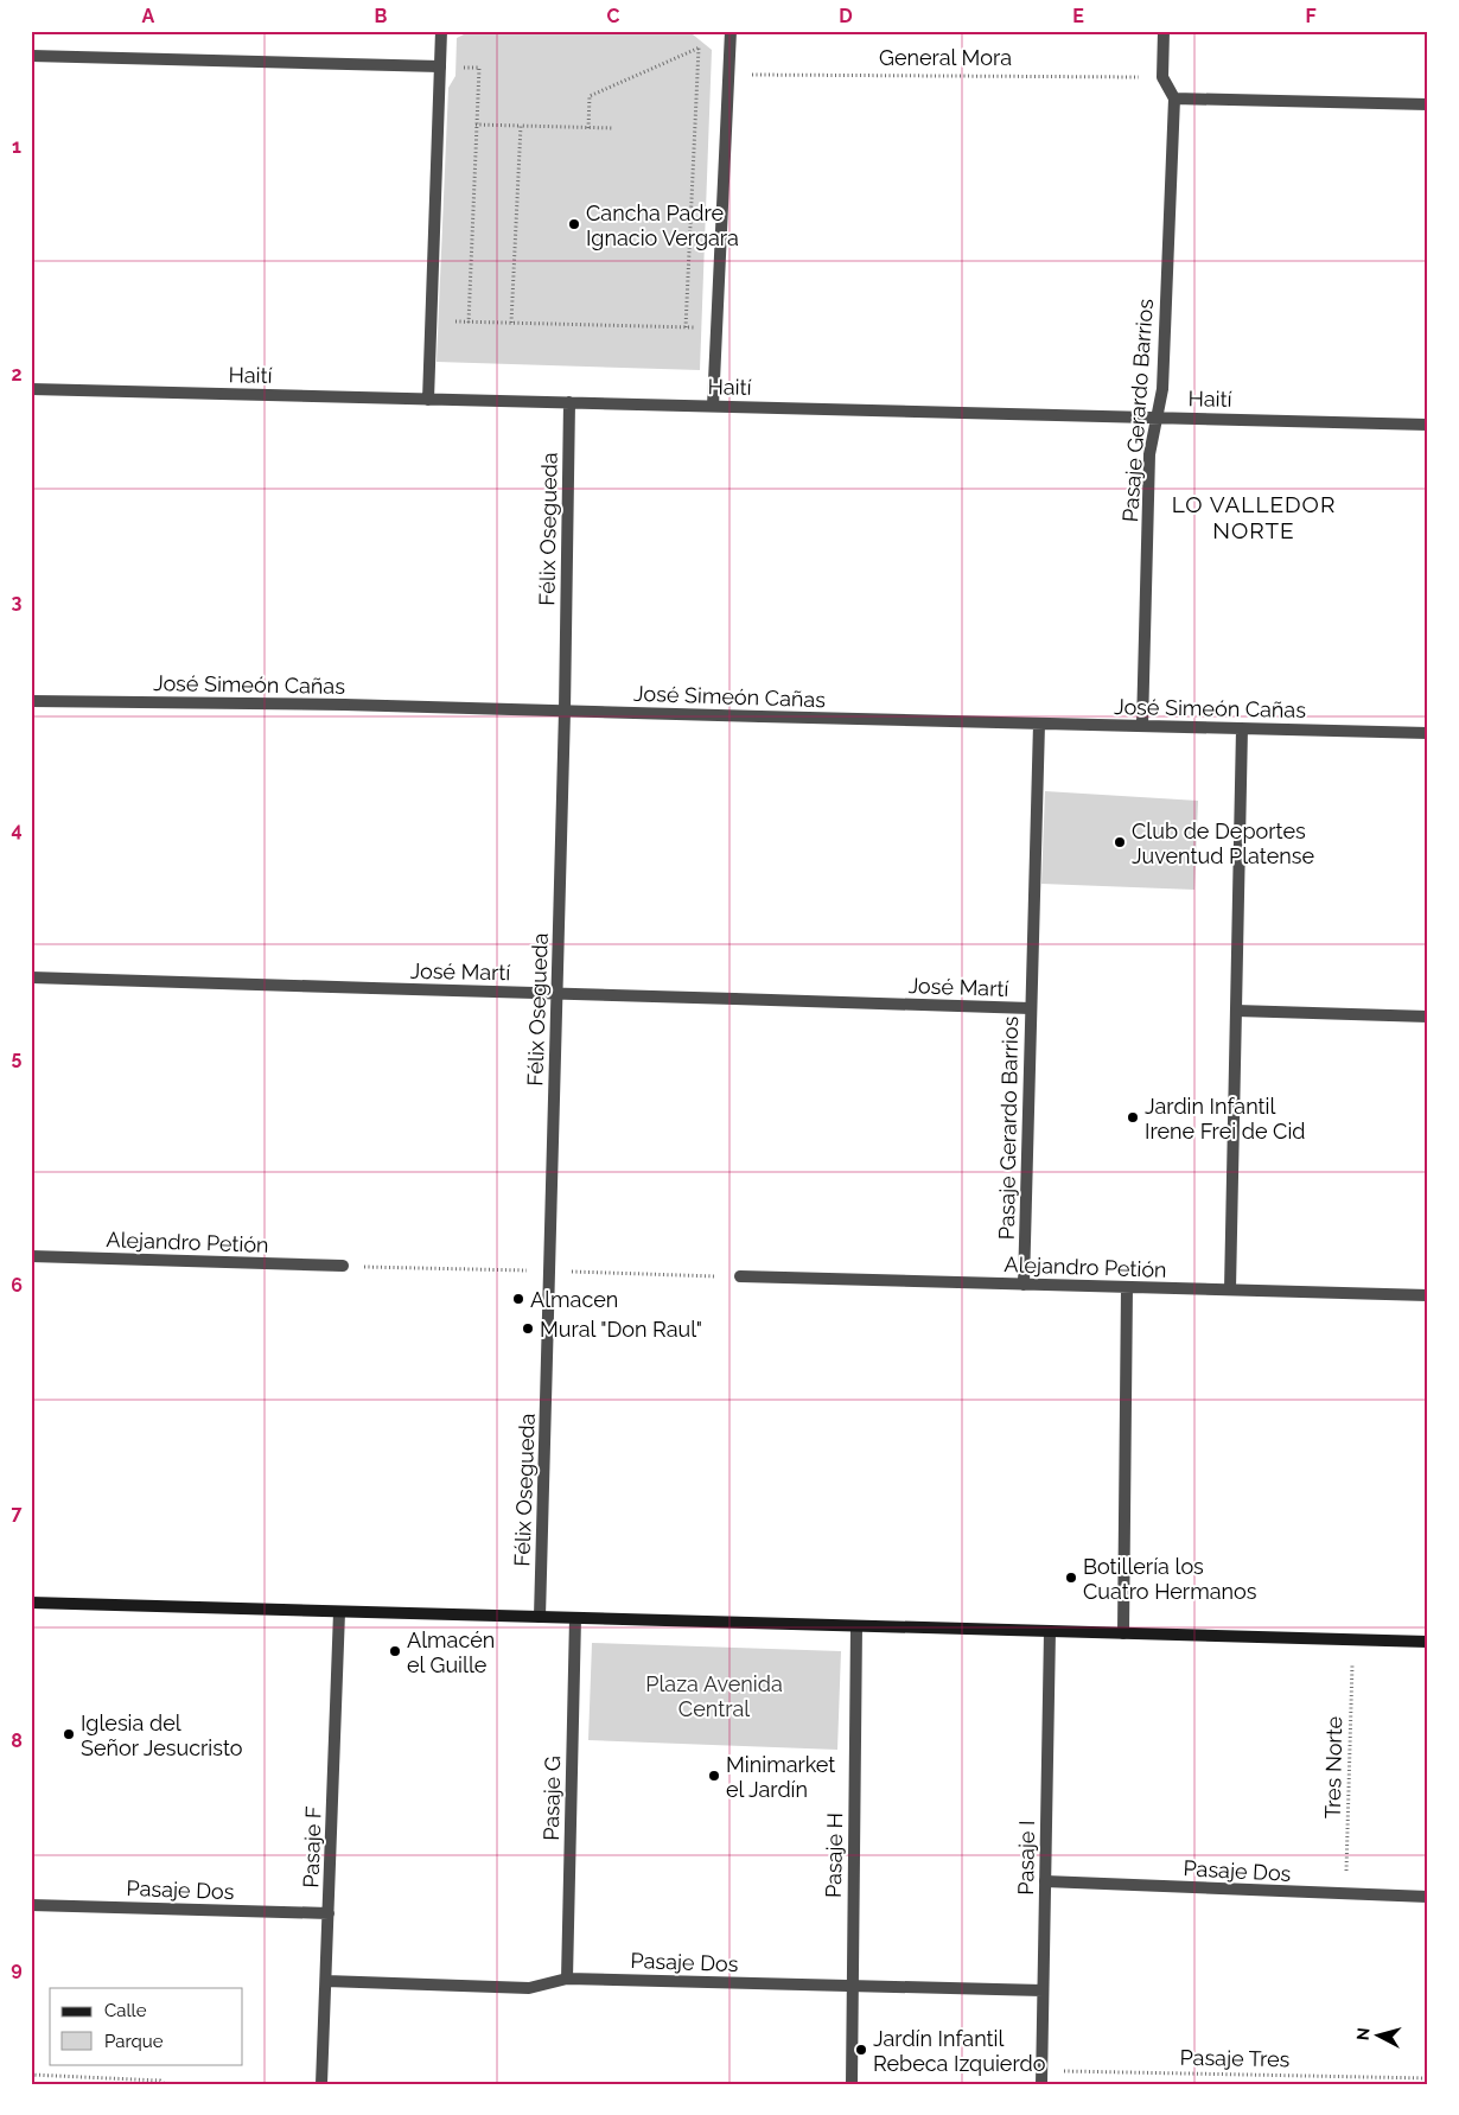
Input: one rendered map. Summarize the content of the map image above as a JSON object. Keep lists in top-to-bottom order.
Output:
{
  "streets": {
    "street": [
      "Haití",
      "Pasaje Gerardo Barrios",
      "Félix Osegueda",
      "José Simeón Cañas",
      "José Martí",
      "Alejandro Petión",
      "Pasaje G",
      "Pasaje F",
      "Pasaje H",
      "Pasaje I",
      "Pasaje Dos"
    ],
    "path": ["General Mora", "Tres Norte", "Pasaje Tres"]
  },
  "crossings": [
    ["Haití", "Pasaje Gerardo Barrios"],
    ["Haití", "Félix Osegueda"],
    ["Pasaje Gerardo Barrios", "José Simeón Cañas"],
    ["Pasaje Gerardo Barrios", "José Martí"],
    ["Pasaje Gerardo Barrios", "Alejandro Petión"],
    ["Félix Osegueda", "José Simeón Cañas"],
    ["Félix Osegueda", "José Martí"],
    ["Tres Norte", "Pasaje Dos"],
    ["Pasaje G", "Pasaje Dos"],
    ["Pasaje F", "Pasaje Dos"],
    ["Pasaje H", "Pasaje Dos"],
    ["Pasaje I", "Pasaje Dos"],
    ["Pasaje I", "Pasaje Tres"]
  ],
  "districts": ["LO VALLEDOR NORTE"],
  "parks": ["Plaza Avenida Central"],
  "places": [
    "Cancha Padre Ignacio Vergara",
    "Club de Deportes Juventud Platense",
    "Jardin Infantil Irene Frei de Cid",
    "Almacen",
    "Mural \"Don Raul\"",
    "Botillería los Cuatro Hermanos",
    "Almacén el Guille",
    "Iglesia del Señor Jesucristo",
    "Minimarket el Jardín",
    "Jardín Infantil Rebeca Izquierdo"
  ],
  "legend": ["Calle", "Parque"],
  "north": "left",
  "grid": {
    "columns": [
      "A",
      "B",
      "C",
      "D",
      "E",
      "F"
    ],
    "rows": [
      "1",
      "2",
      "3",
      "4",
      "5",
      "6",
      "7",
      "8",
      "9"
    ]
  }
}
